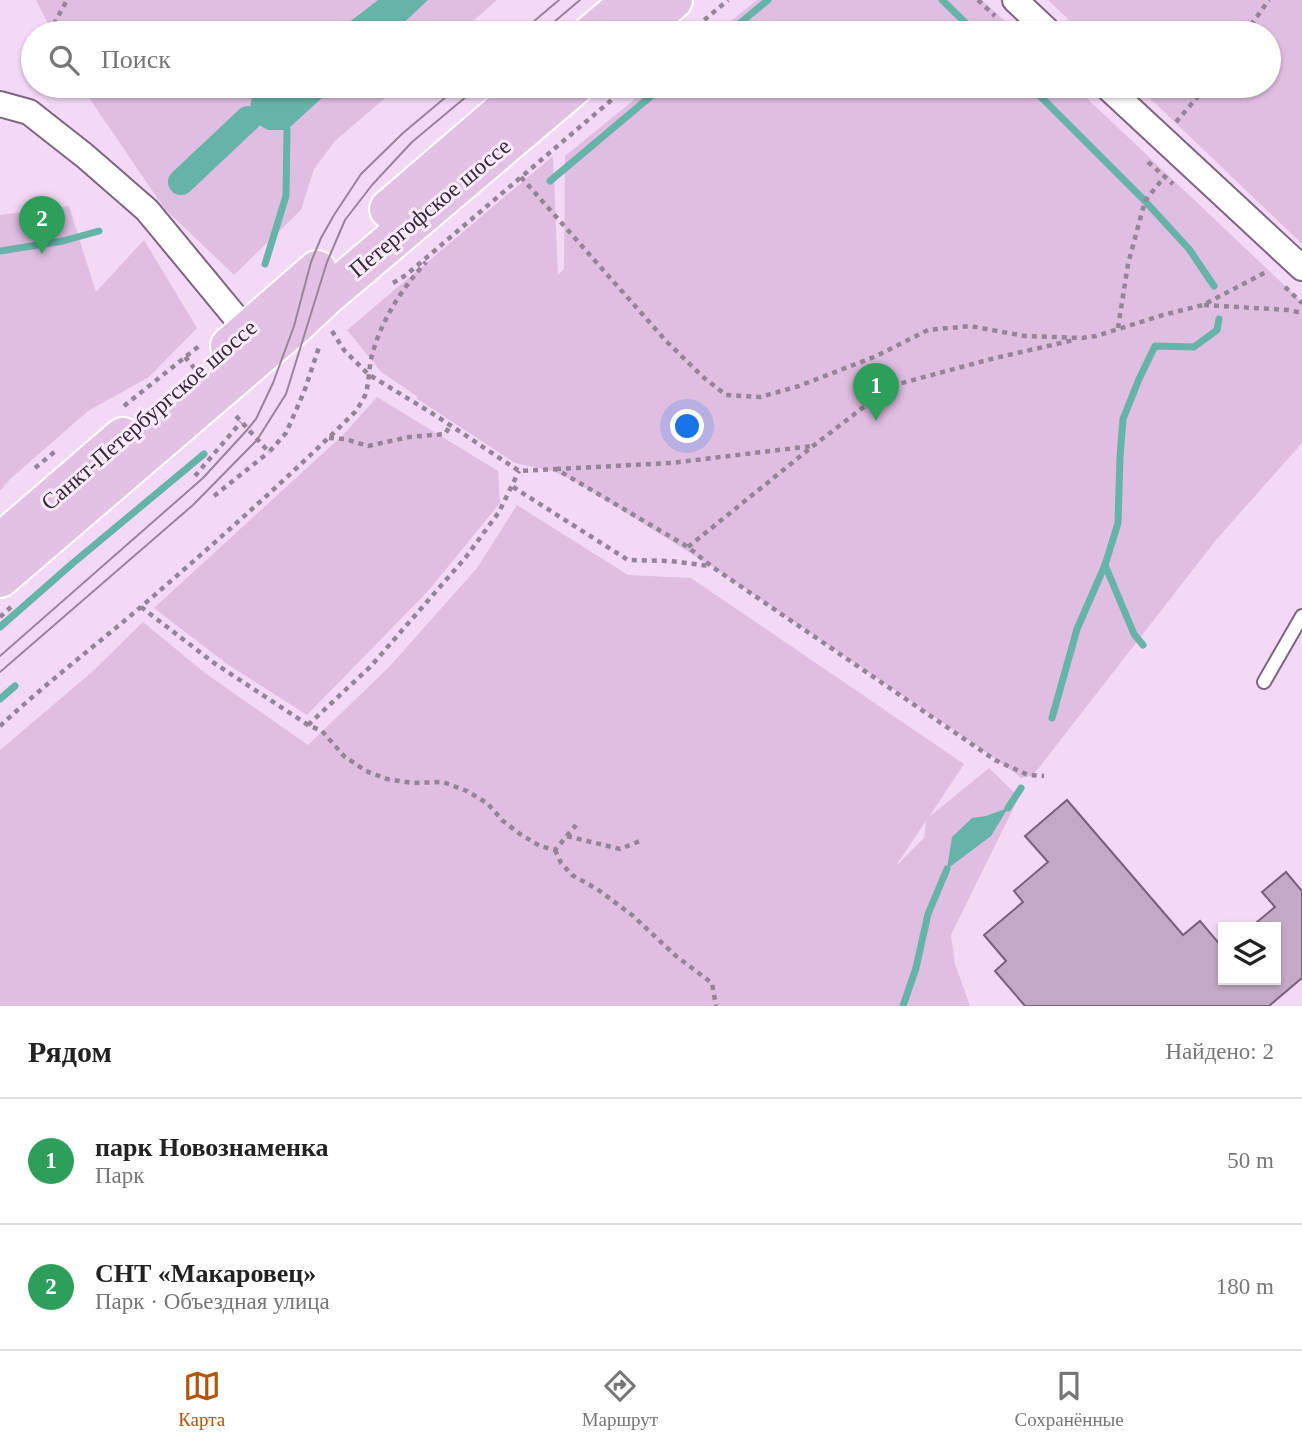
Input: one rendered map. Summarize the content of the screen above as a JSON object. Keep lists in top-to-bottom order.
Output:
{
  "streets": {
    "main road": ["Петергофское шоссе", "Санкт-Петербургское шоссе"]
  },
  "crossings": [
    ["Петергофское шоссе", "Санкт-Петербургское шоссе"]
  ],
  "page": {
    "search": "Поиск",
    "pins": ["2", "1"],
    "heading": ["Рядом", "Найдено: 2"],
    "list": [
      {
        "mark": "1",
        "name": "парк Новознаменка",
        "note": "Парк",
        "value": "50 m"
      },
      {
        "mark": "2",
        "name": "СНТ «Макаровец»",
        "note": "Парк · Объездная улица",
        "value": "180 m"
      }
    ],
    "nav": ["Карта", "Маршрут", "Сохранённые"]
  }
}
